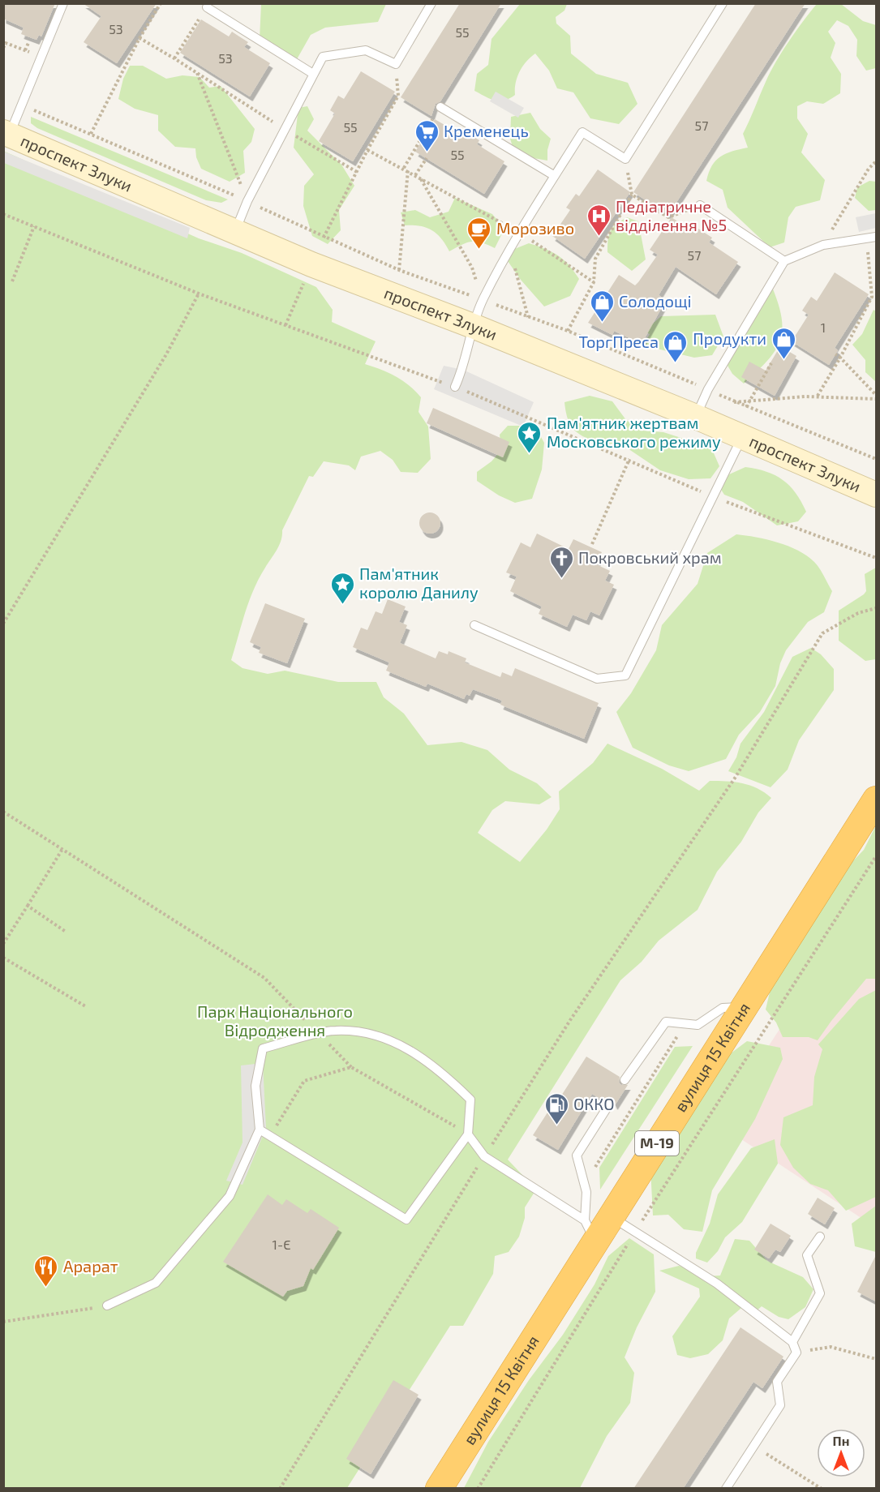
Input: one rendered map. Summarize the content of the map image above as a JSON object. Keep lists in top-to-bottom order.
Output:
{
  "streets": {
    "highway": ["вулиця 15 Квітня", "М-19"],
    "main road": ["проспект Злуки"]
  },
  "parks": ["Парк Національного Відродження"],
  "places": {
    "supermarket": ["Кременець"],
    "hospital": ["Педіатричне відділення №5"],
    "cafe": ["Морозиво"],
    "shop": ["Солодощі", "Продукти", "ТоргПреса"],
    "place": ["Пам'ятник жертвам Московського режиму", "Пам'ятник королю Данилу"],
    "church": ["Покровський храм"],
    "fuel station": ["ОККО"],
    "restaurant": ["Арарат"]
  },
  "house_numbers": [
    "53",
    "55",
    "53",
    "57",
    "55",
    "55",
    "57",
    "1",
    "1-Є"
  ],
  "north": "top"
}
